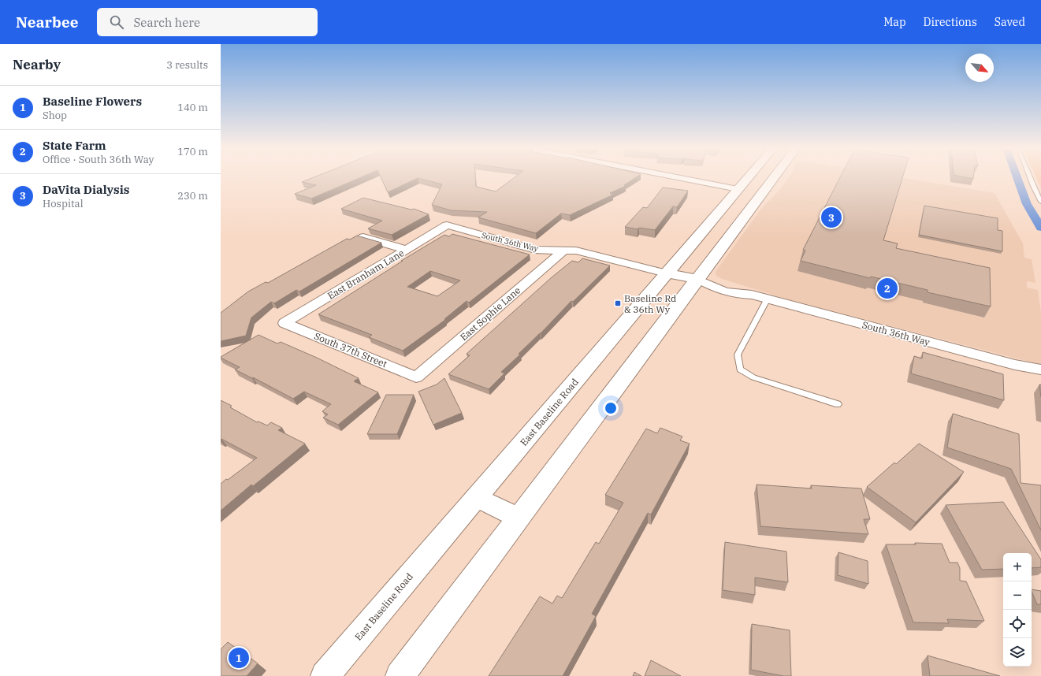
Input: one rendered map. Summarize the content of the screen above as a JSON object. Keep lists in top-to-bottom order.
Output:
{
  "streets": {
    "main road": ["East Baseline Road"],
    "street": [
      "South 36th Way",
      "East Branham Lane",
      "East Sophie Lane",
      "South 37th Street"
    ]
  },
  "crossings": [
    ["South 36th Way", "East Branham Lane"],
    ["South 36th Way", "East Sophie Lane"],
    ["South 36th Way", "East Baseline Road"],
    ["East Branham Lane", "South 37th Street"],
    ["East Sophie Lane", "South 37th Street"]
  ],
  "places": {
    "transit": ["Baseline Rd & 36th Wy"]
  },
  "north": "bottom right",
  "page": {
    "header": "Nearbee",
    "search": "Search here",
    "nav": ["Map", "Directions", "Saved"],
    "heading": ["Nearby", "3 results"],
    "list": [
      {
        "mark": "1",
        "name": "Baseline Flowers",
        "note": "Shop",
        "value": "140 m"
      },
      {
        "mark": "2",
        "name": "State Farm",
        "note": "Office · South 36th Way",
        "value": "170 m"
      },
      {
        "mark": "3",
        "name": "DaVita Dialysis",
        "note": "Hospital",
        "value": "230 m"
      }
    ],
    "pins": ["3", "2", "1"],
    "map_buttons": ["+", "−"]
  }
}
